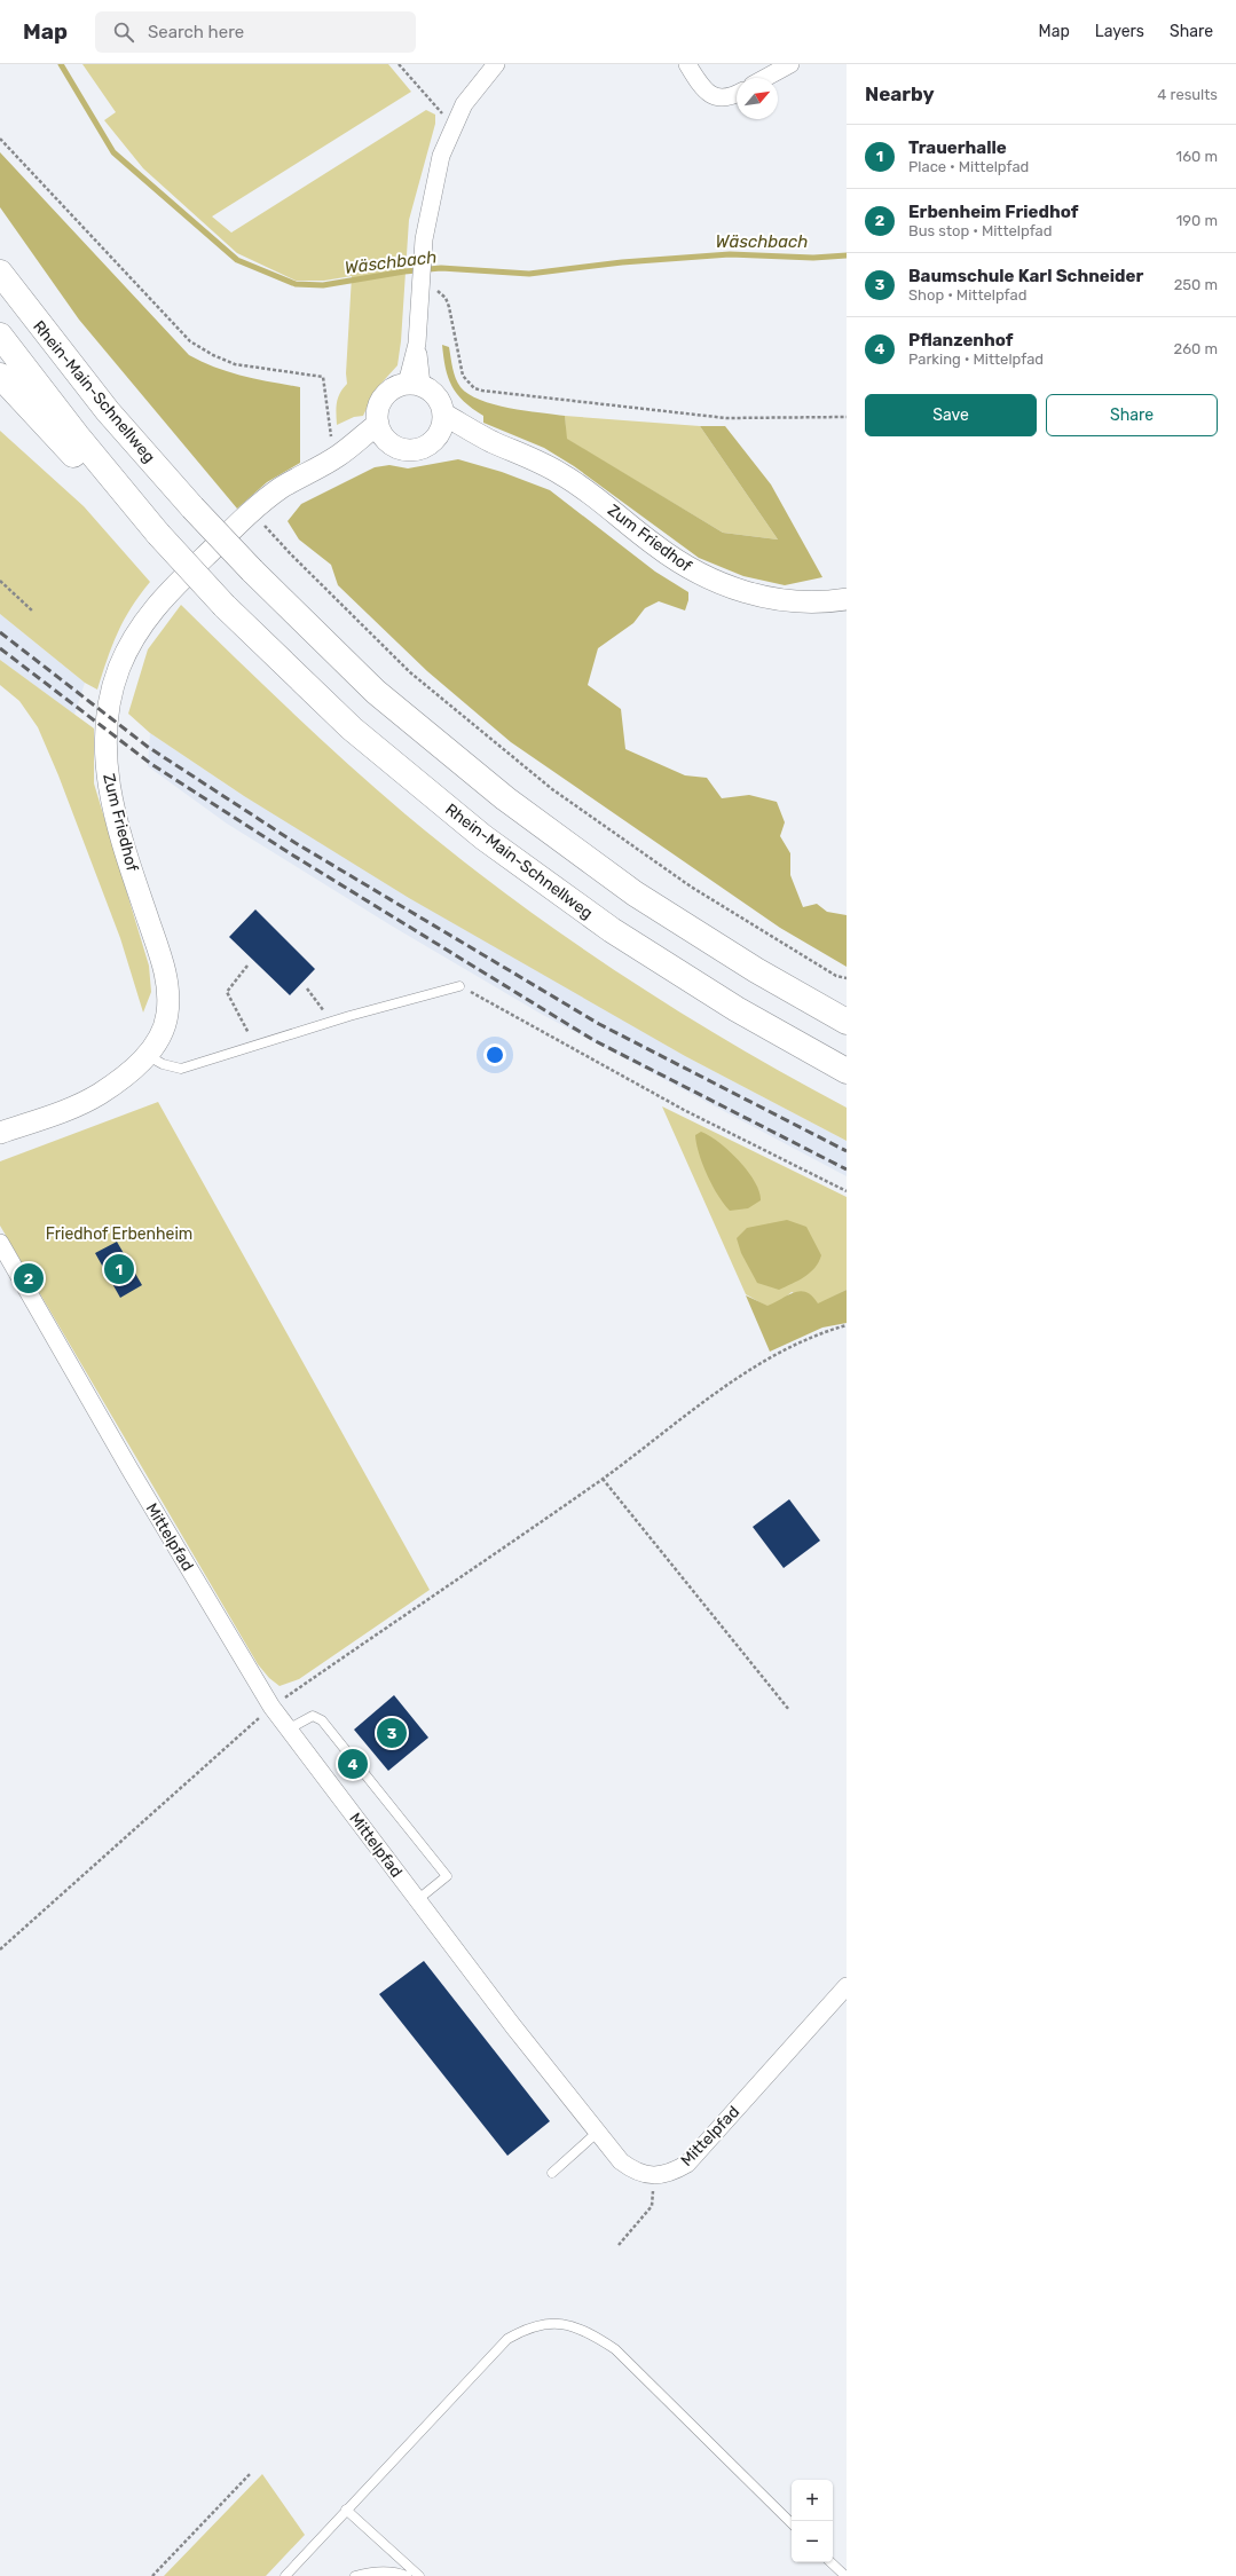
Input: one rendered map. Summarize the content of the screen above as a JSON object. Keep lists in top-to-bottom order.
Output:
{
  "streets": {
    "highway": ["Rhein-Main-Schnellweg"],
    "street": ["Zum Friedhof", "Mittelpfad"]
  },
  "water": ["Wäschbach"],
  "parks": ["Friedhof Erbenheim"],
  "north": "top right",
  "page": {
    "header": "Map",
    "search": "Search here",
    "nav": ["Map", "Layers", "Share"],
    "heading": ["Nearby", "4 results"],
    "list": [
      {
        "mark": "1",
        "name": "Trauerhalle",
        "note": "Place · Mittelpfad",
        "value": "160 m"
      },
      {
        "mark": "2",
        "name": "Erbenheim Friedhof",
        "note": "Bus stop · Mittelpfad",
        "value": "190 m"
      },
      {
        "mark": "3",
        "name": "Baumschule Karl Schneider",
        "note": "Shop · Mittelpfad",
        "value": "250 m"
      },
      {
        "mark": "4",
        "name": "Pflanzenhof",
        "note": "Parking · Mittelpfad",
        "value": "260 m"
      }
    ],
    "buttons": ["Save", "Share"],
    "pins": [
      "1",
      "2",
      "3",
      "4"
    ],
    "map_buttons": ["+", "−"]
  }
}
